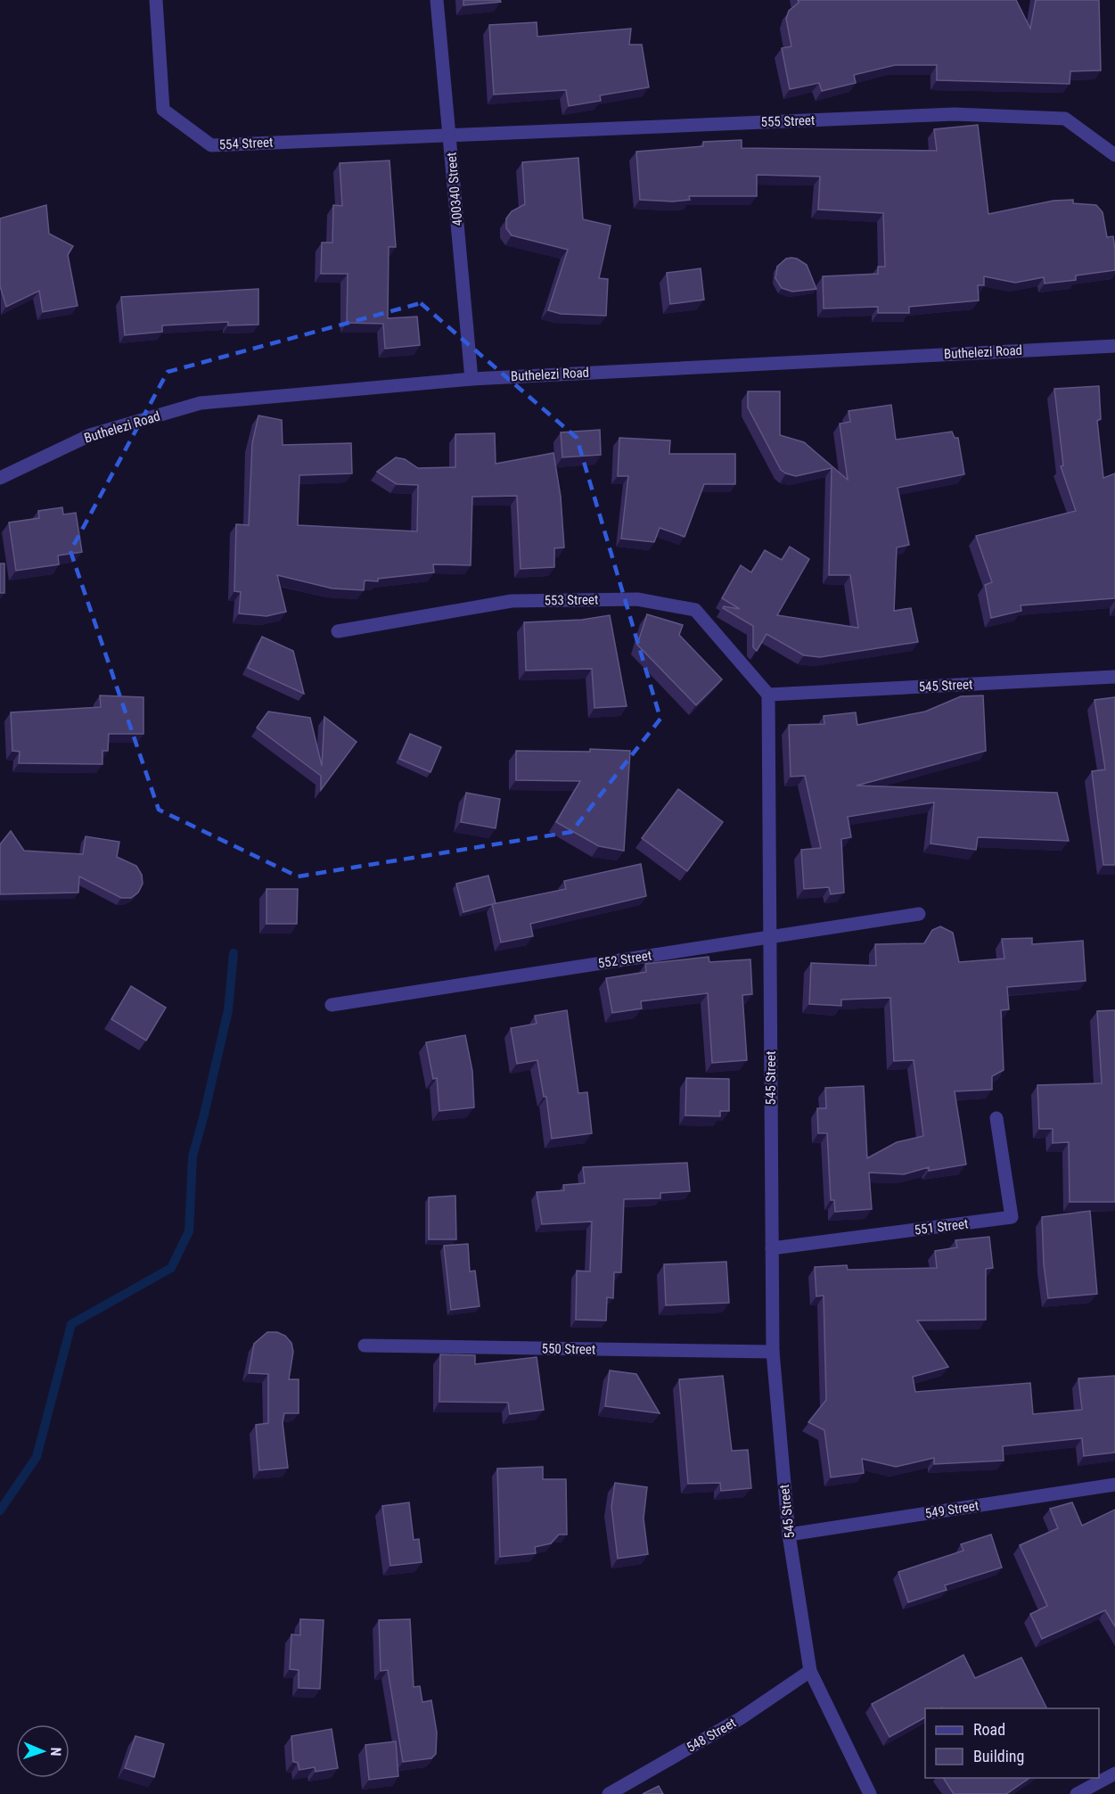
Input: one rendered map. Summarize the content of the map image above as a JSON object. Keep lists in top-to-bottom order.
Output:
{
  "streets": {
    "street": [
      "555 Street",
      "554 Street",
      "400340 Street",
      "Buthelezi Road",
      "553 Street",
      "545 Street",
      "552 Street",
      "551 Street",
      "550 Street",
      "549 Street",
      "548 Street"
    ]
  },
  "crossings": [
    ["555 Street", "554 Street"],
    ["555 Street", "400340 Street"],
    ["554 Street", "400340 Street"],
    ["400340 Street", "Buthelezi Road"],
    ["553 Street", "545 Street"],
    ["545 Street", "552 Street"],
    ["545 Street", "551 Street"],
    ["545 Street", "550 Street"],
    ["545 Street", "549 Street"],
    ["545 Street", "548 Street"]
  ],
  "legend": ["Road", "Building"],
  "north": "right"
}
